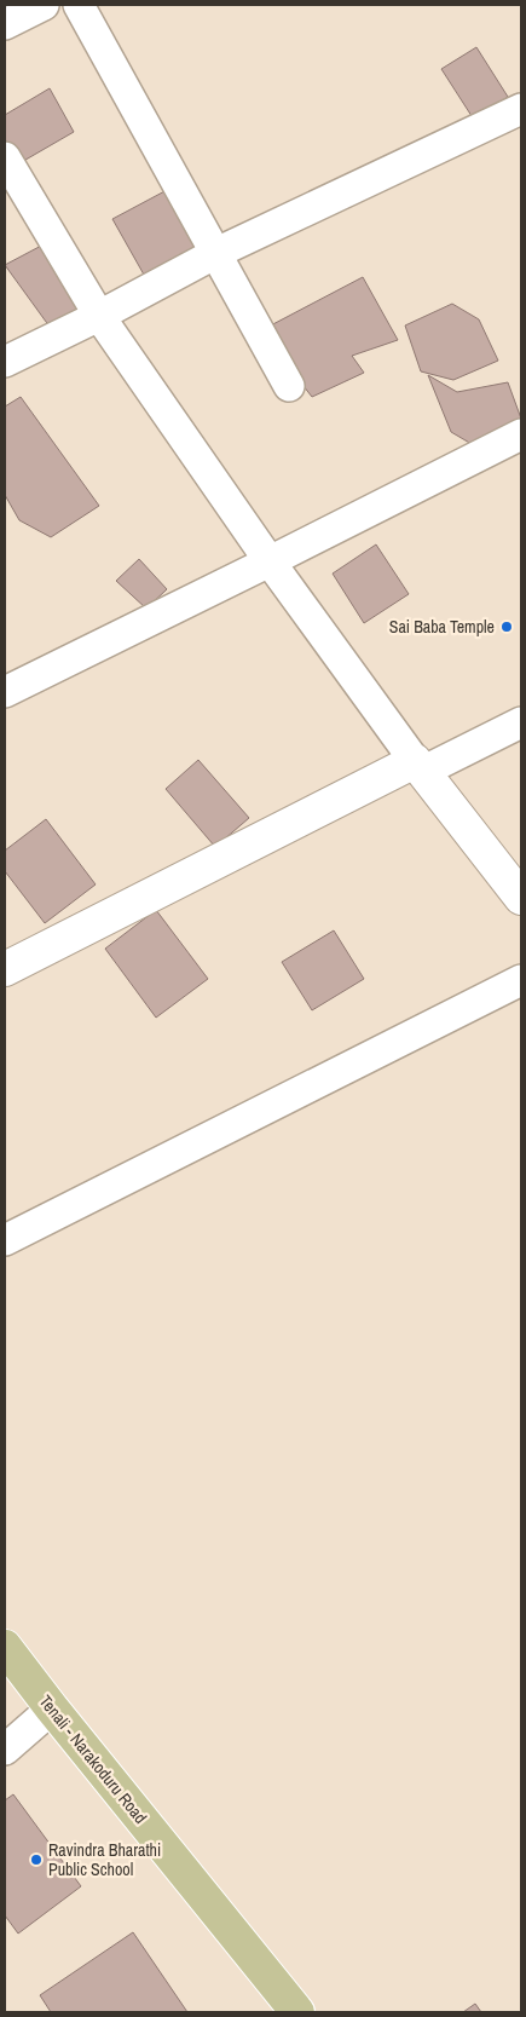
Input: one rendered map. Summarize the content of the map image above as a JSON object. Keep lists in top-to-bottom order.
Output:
{
  "streets": {
    "main road": ["Tenali - Narakoduru Road"]
  },
  "places": ["Sai Baba Temple", "Ravindra Bharathi Public School"]
}
